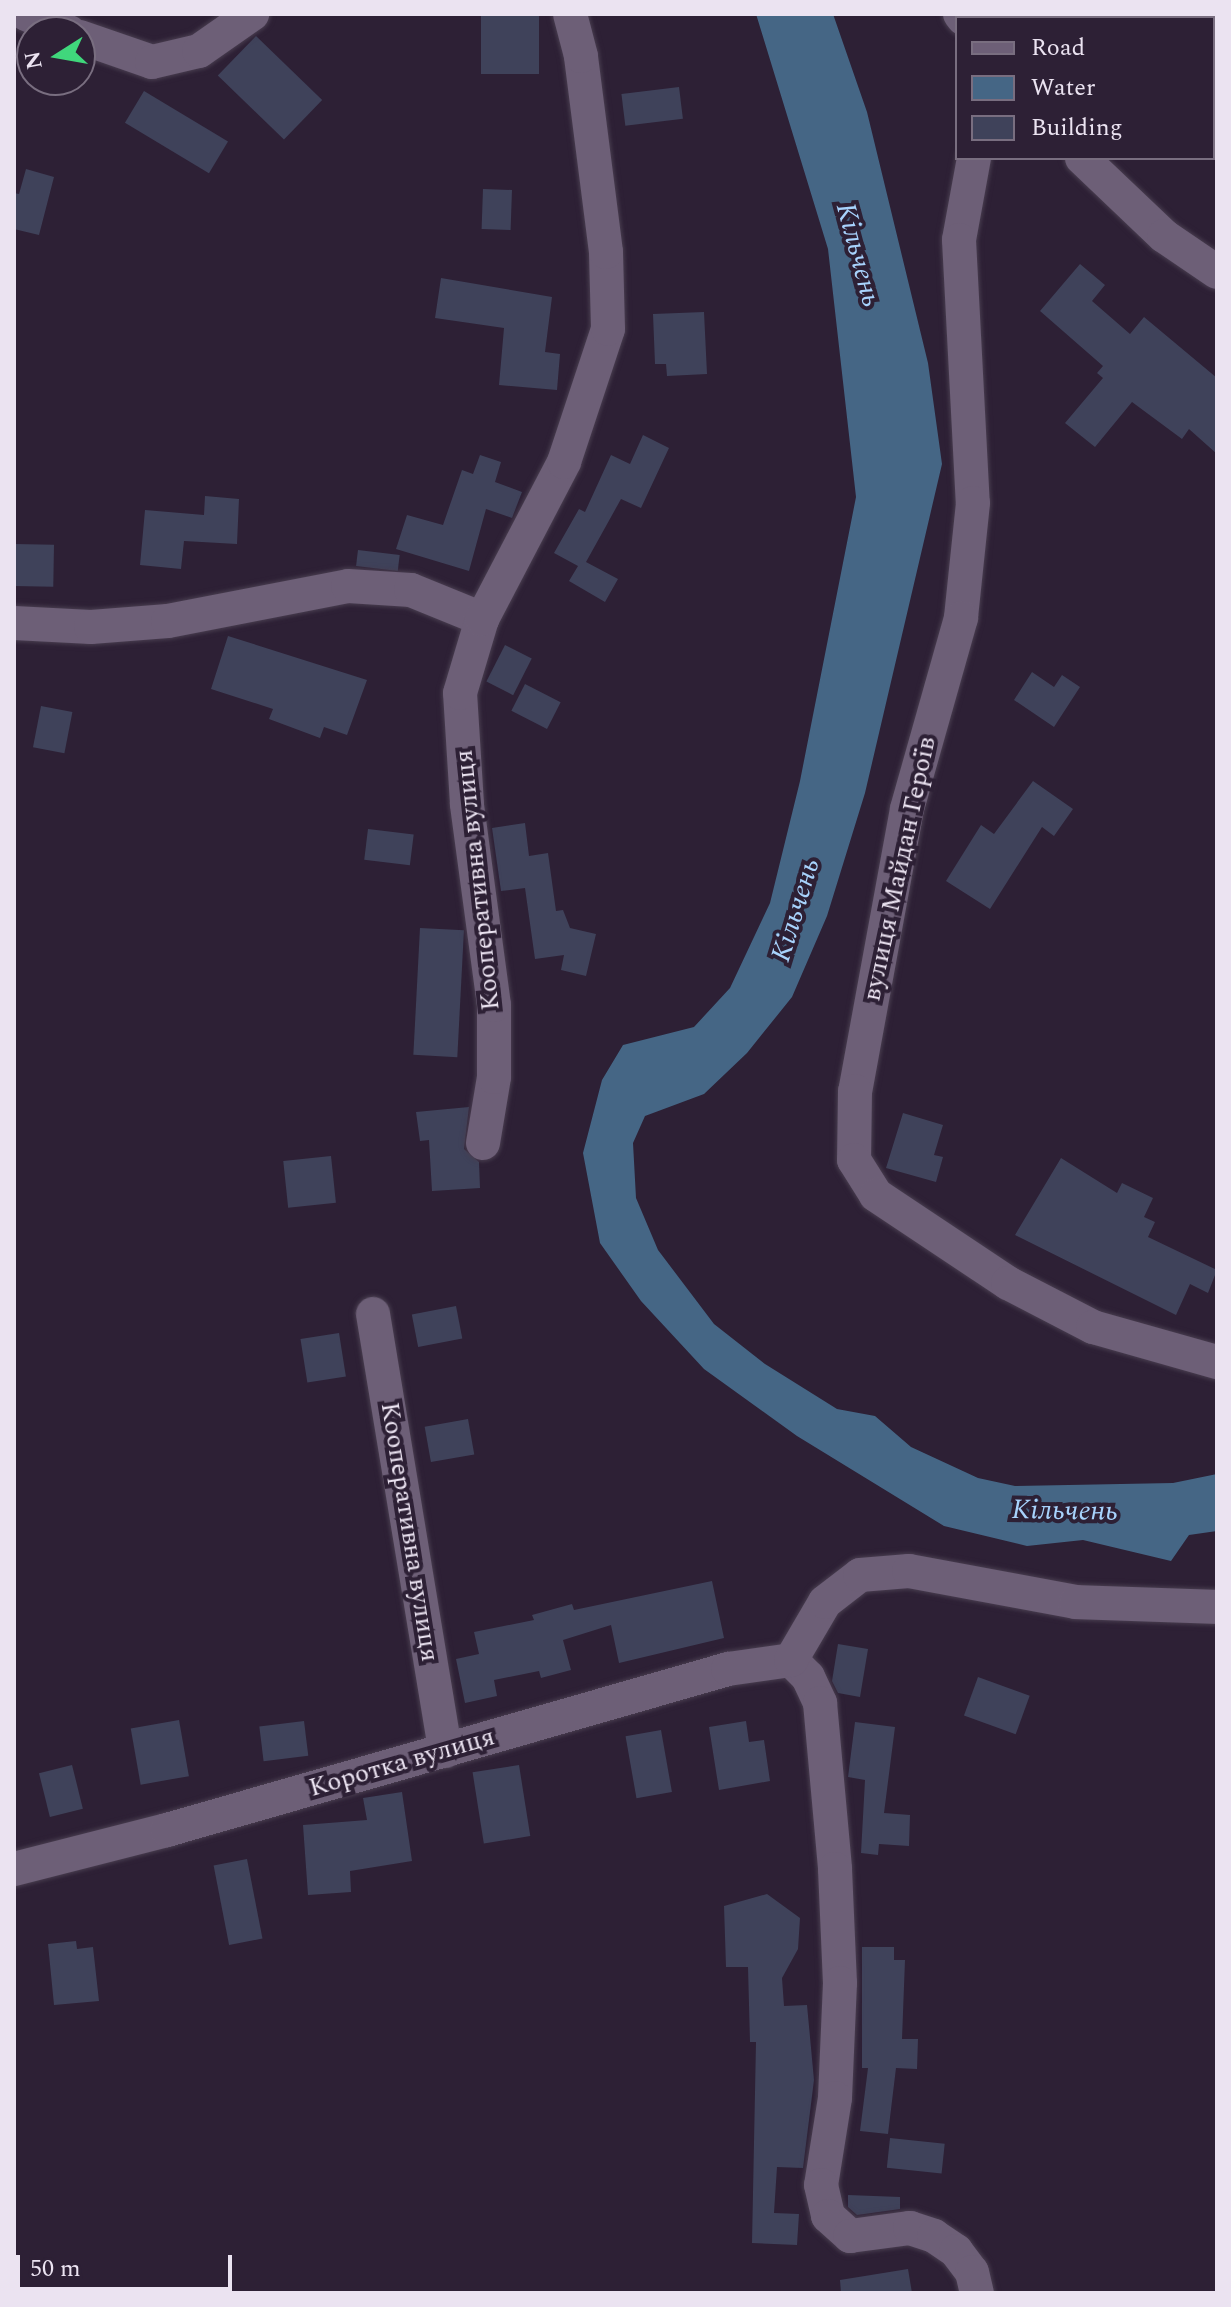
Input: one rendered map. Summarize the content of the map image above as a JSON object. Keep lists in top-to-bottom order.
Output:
{
  "streets": {
    "street": ["вулиця Майдан Героїв", "Кооперативна вулиця", "Коротка вулиця"]
  },
  "crossings": [
    ["Кооперативна вулиця", "Коротка вулиця"]
  ],
  "water": ["Кільчень"],
  "legend": ["Road", "Water", "Building"],
  "scale_bar": "50 m",
  "north": "left"
}
